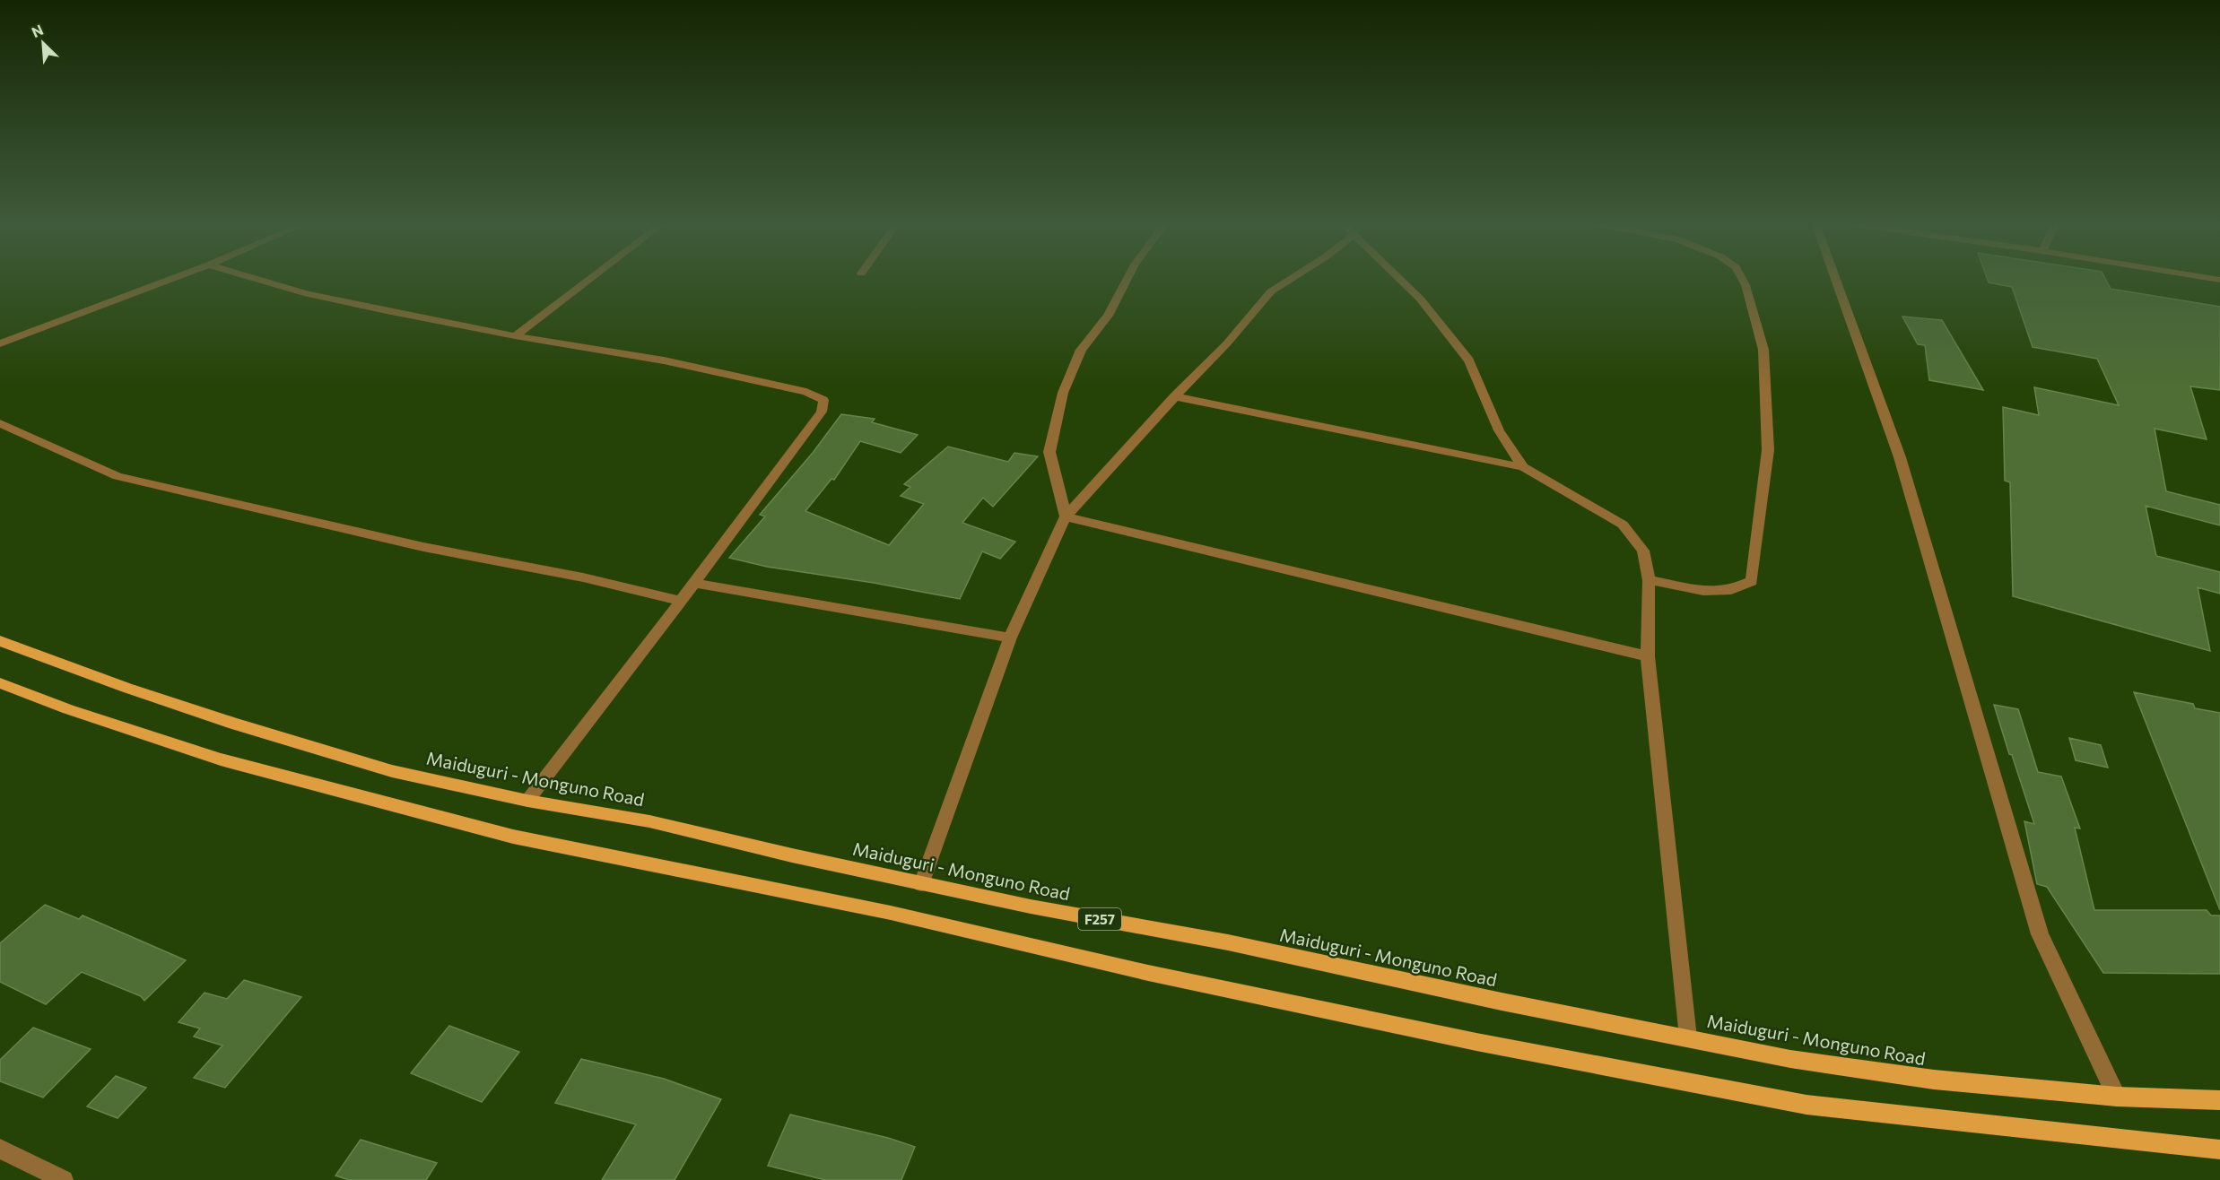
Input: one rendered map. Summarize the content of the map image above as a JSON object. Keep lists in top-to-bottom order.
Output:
{
  "streets": {
    "main road": ["Maiduguri - Monguno Road", "F257"]
  },
  "north": "top left"
}
